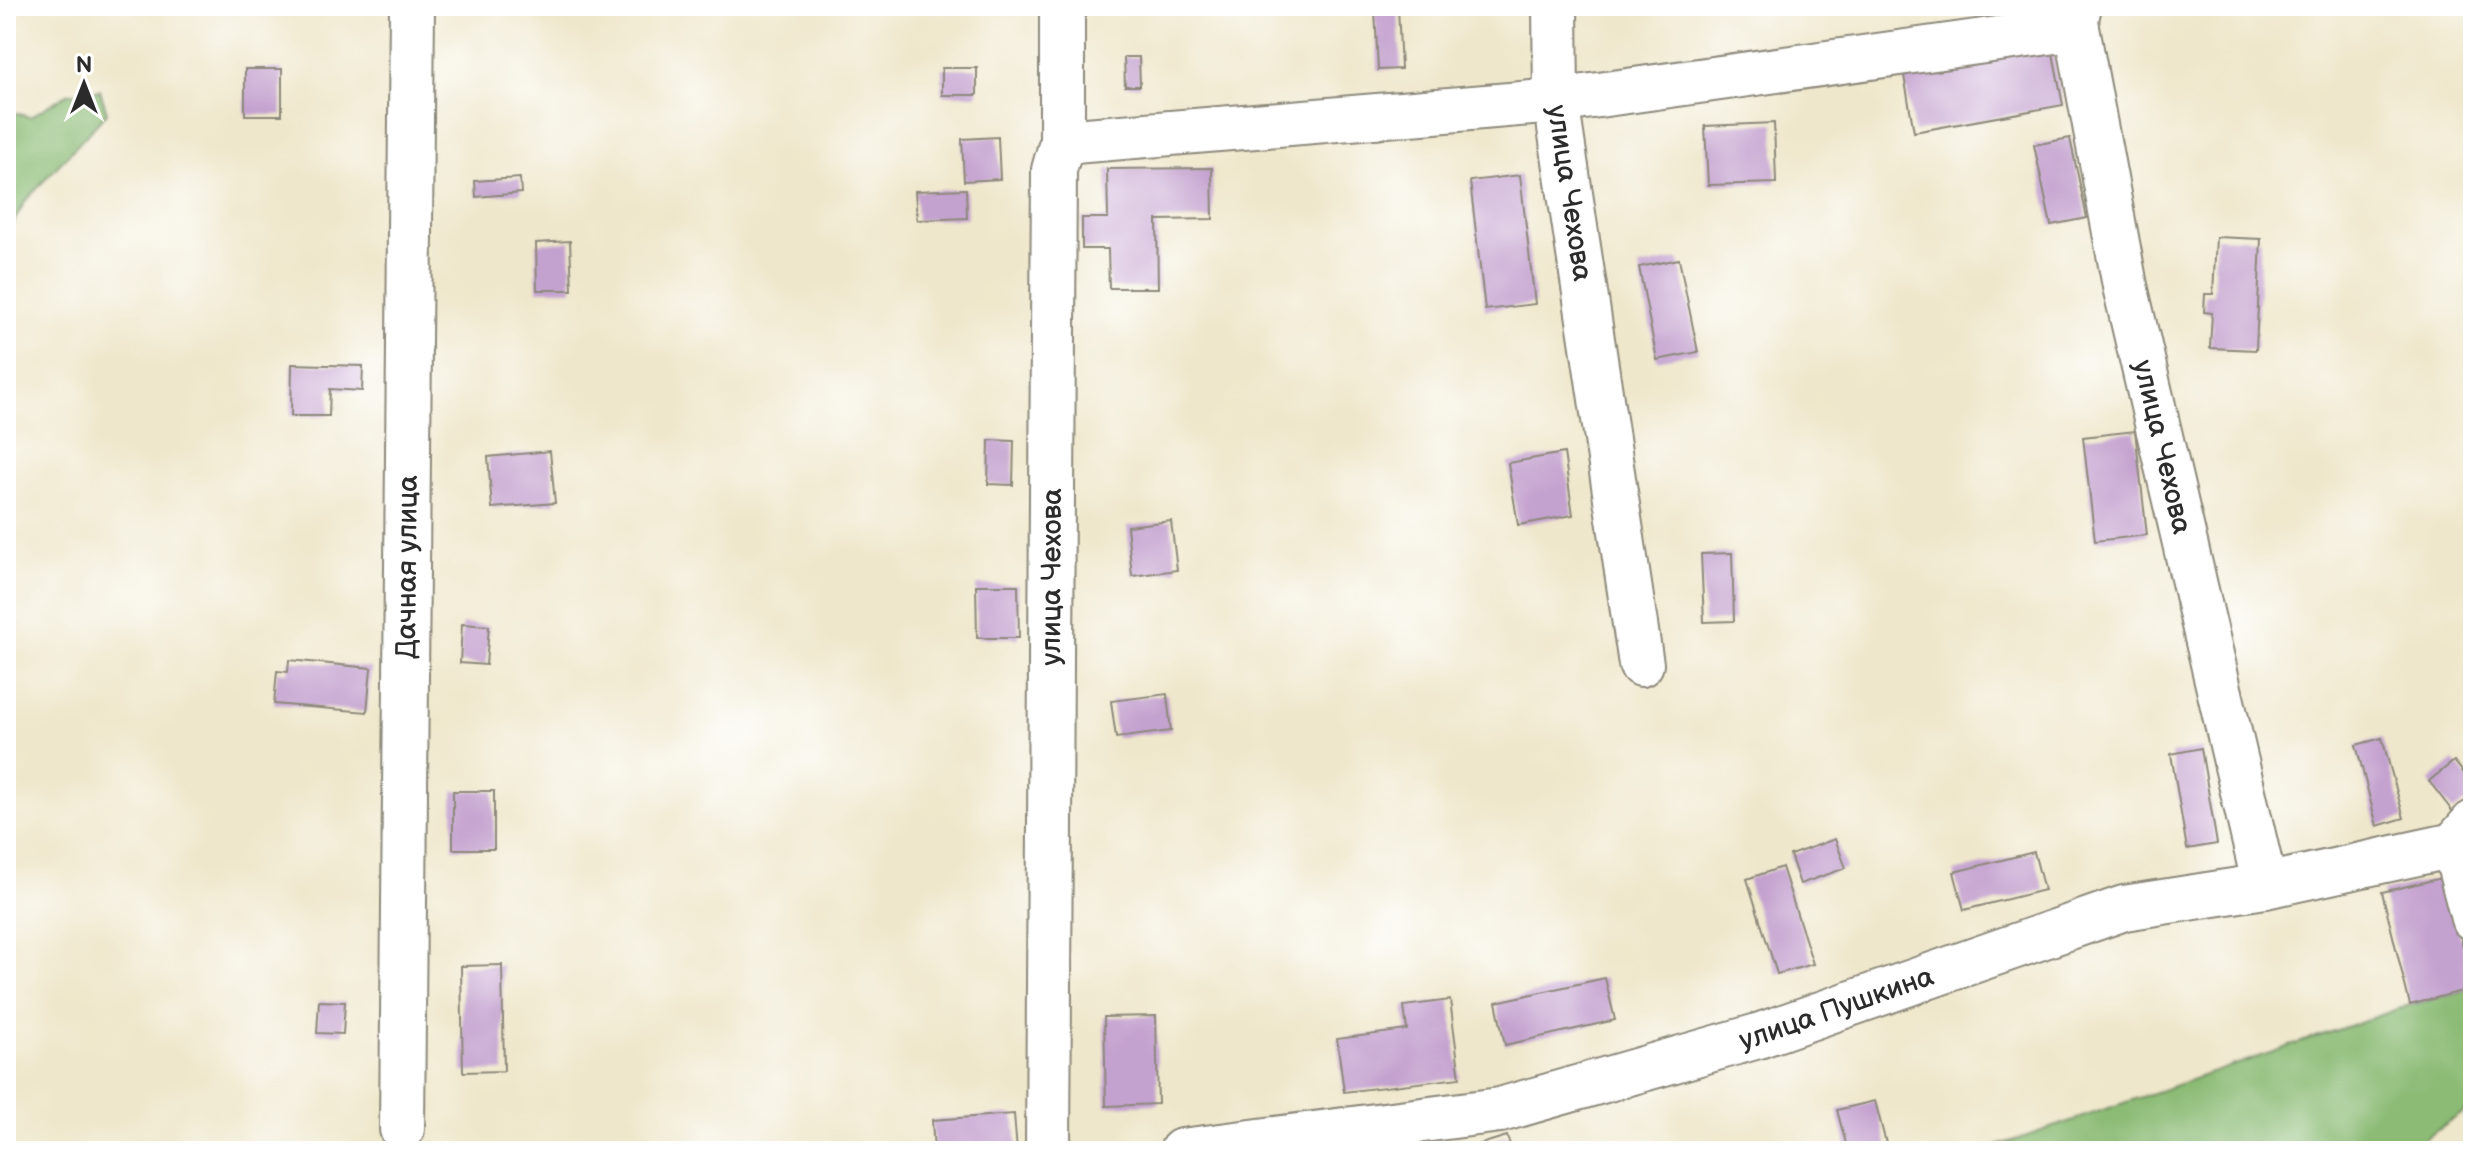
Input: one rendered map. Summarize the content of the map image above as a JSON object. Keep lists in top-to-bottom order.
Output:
{
  "streets": {
    "street": ["улица Чехова", "Дачная улица", "улица Пушкина"]
  },
  "crossings": [
    ["улица Чехова", "улица Пушкина"]
  ],
  "north": "top"
}
